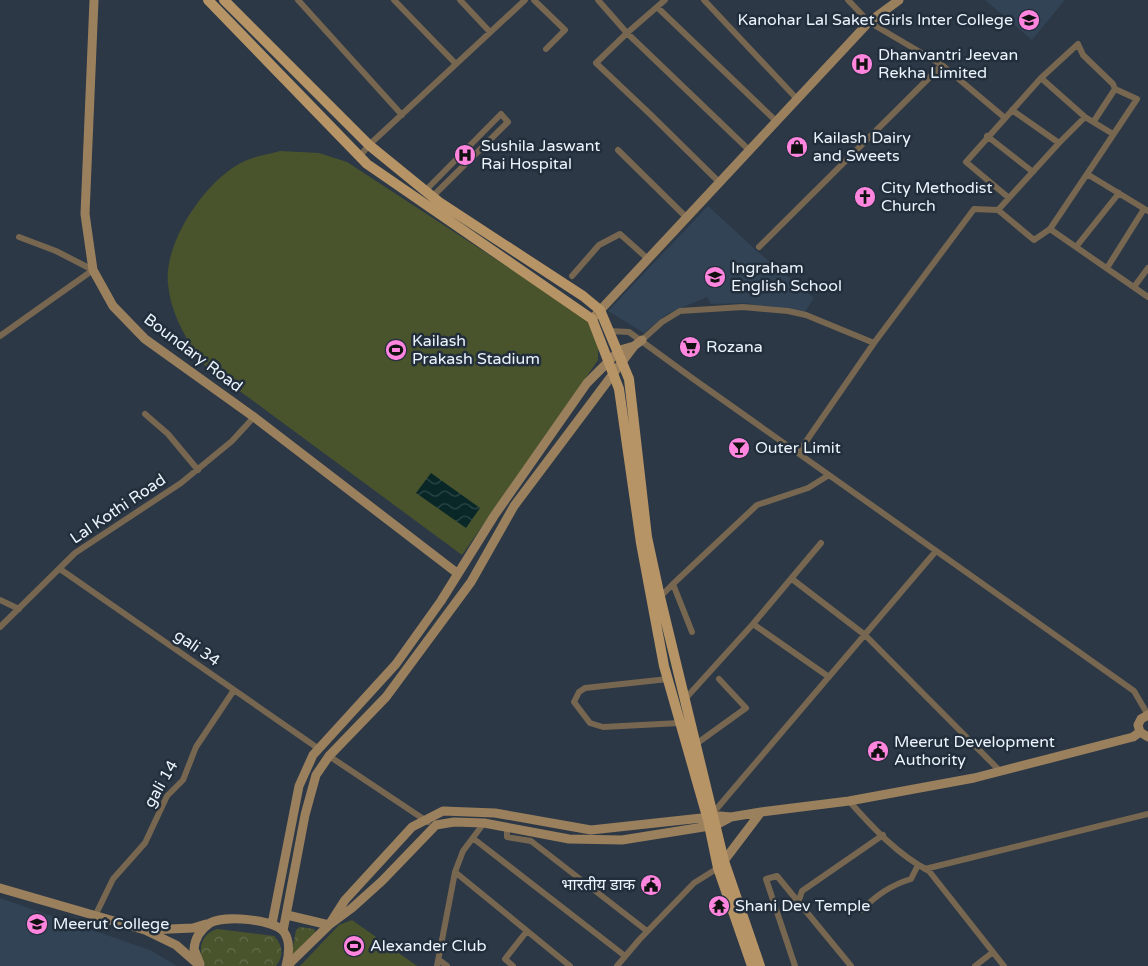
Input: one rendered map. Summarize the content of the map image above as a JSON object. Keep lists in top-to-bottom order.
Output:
{
  "streets": {
    "street": [
      "Boundary Road",
      "Lal Kothi Road",
      "gali 34",
      "gali 14"
    ]
  },
  "crossings": [
    ["Boundary Road", "Lal Kothi Road"],
    ["Lal Kothi Road", "gali 34"],
    ["gali 34", "gali 14"]
  ],
  "places": {
    "school or university": ["Kanohar Lal Saket Girls Inter College", "Ingraham English School", "Meerut College"],
    "hospital": ["Dhanvantri Jeevan Rekha Limited", "Sushila Jaswant Rai Hospital"],
    "shop": ["Kailash Dairy and Sweets"],
    "church": ["City Methodist Church"],
    "supermarket": ["Rozana"],
    "sports": ["Kailash Prakash Stadium", "Alexander Club"],
    "bar": ["Outer Limit"],
    "public building": ["Meerut Development Authority", "भारतीय डाक"],
    "temple": ["Shani Dev Temple"]
  }
}
